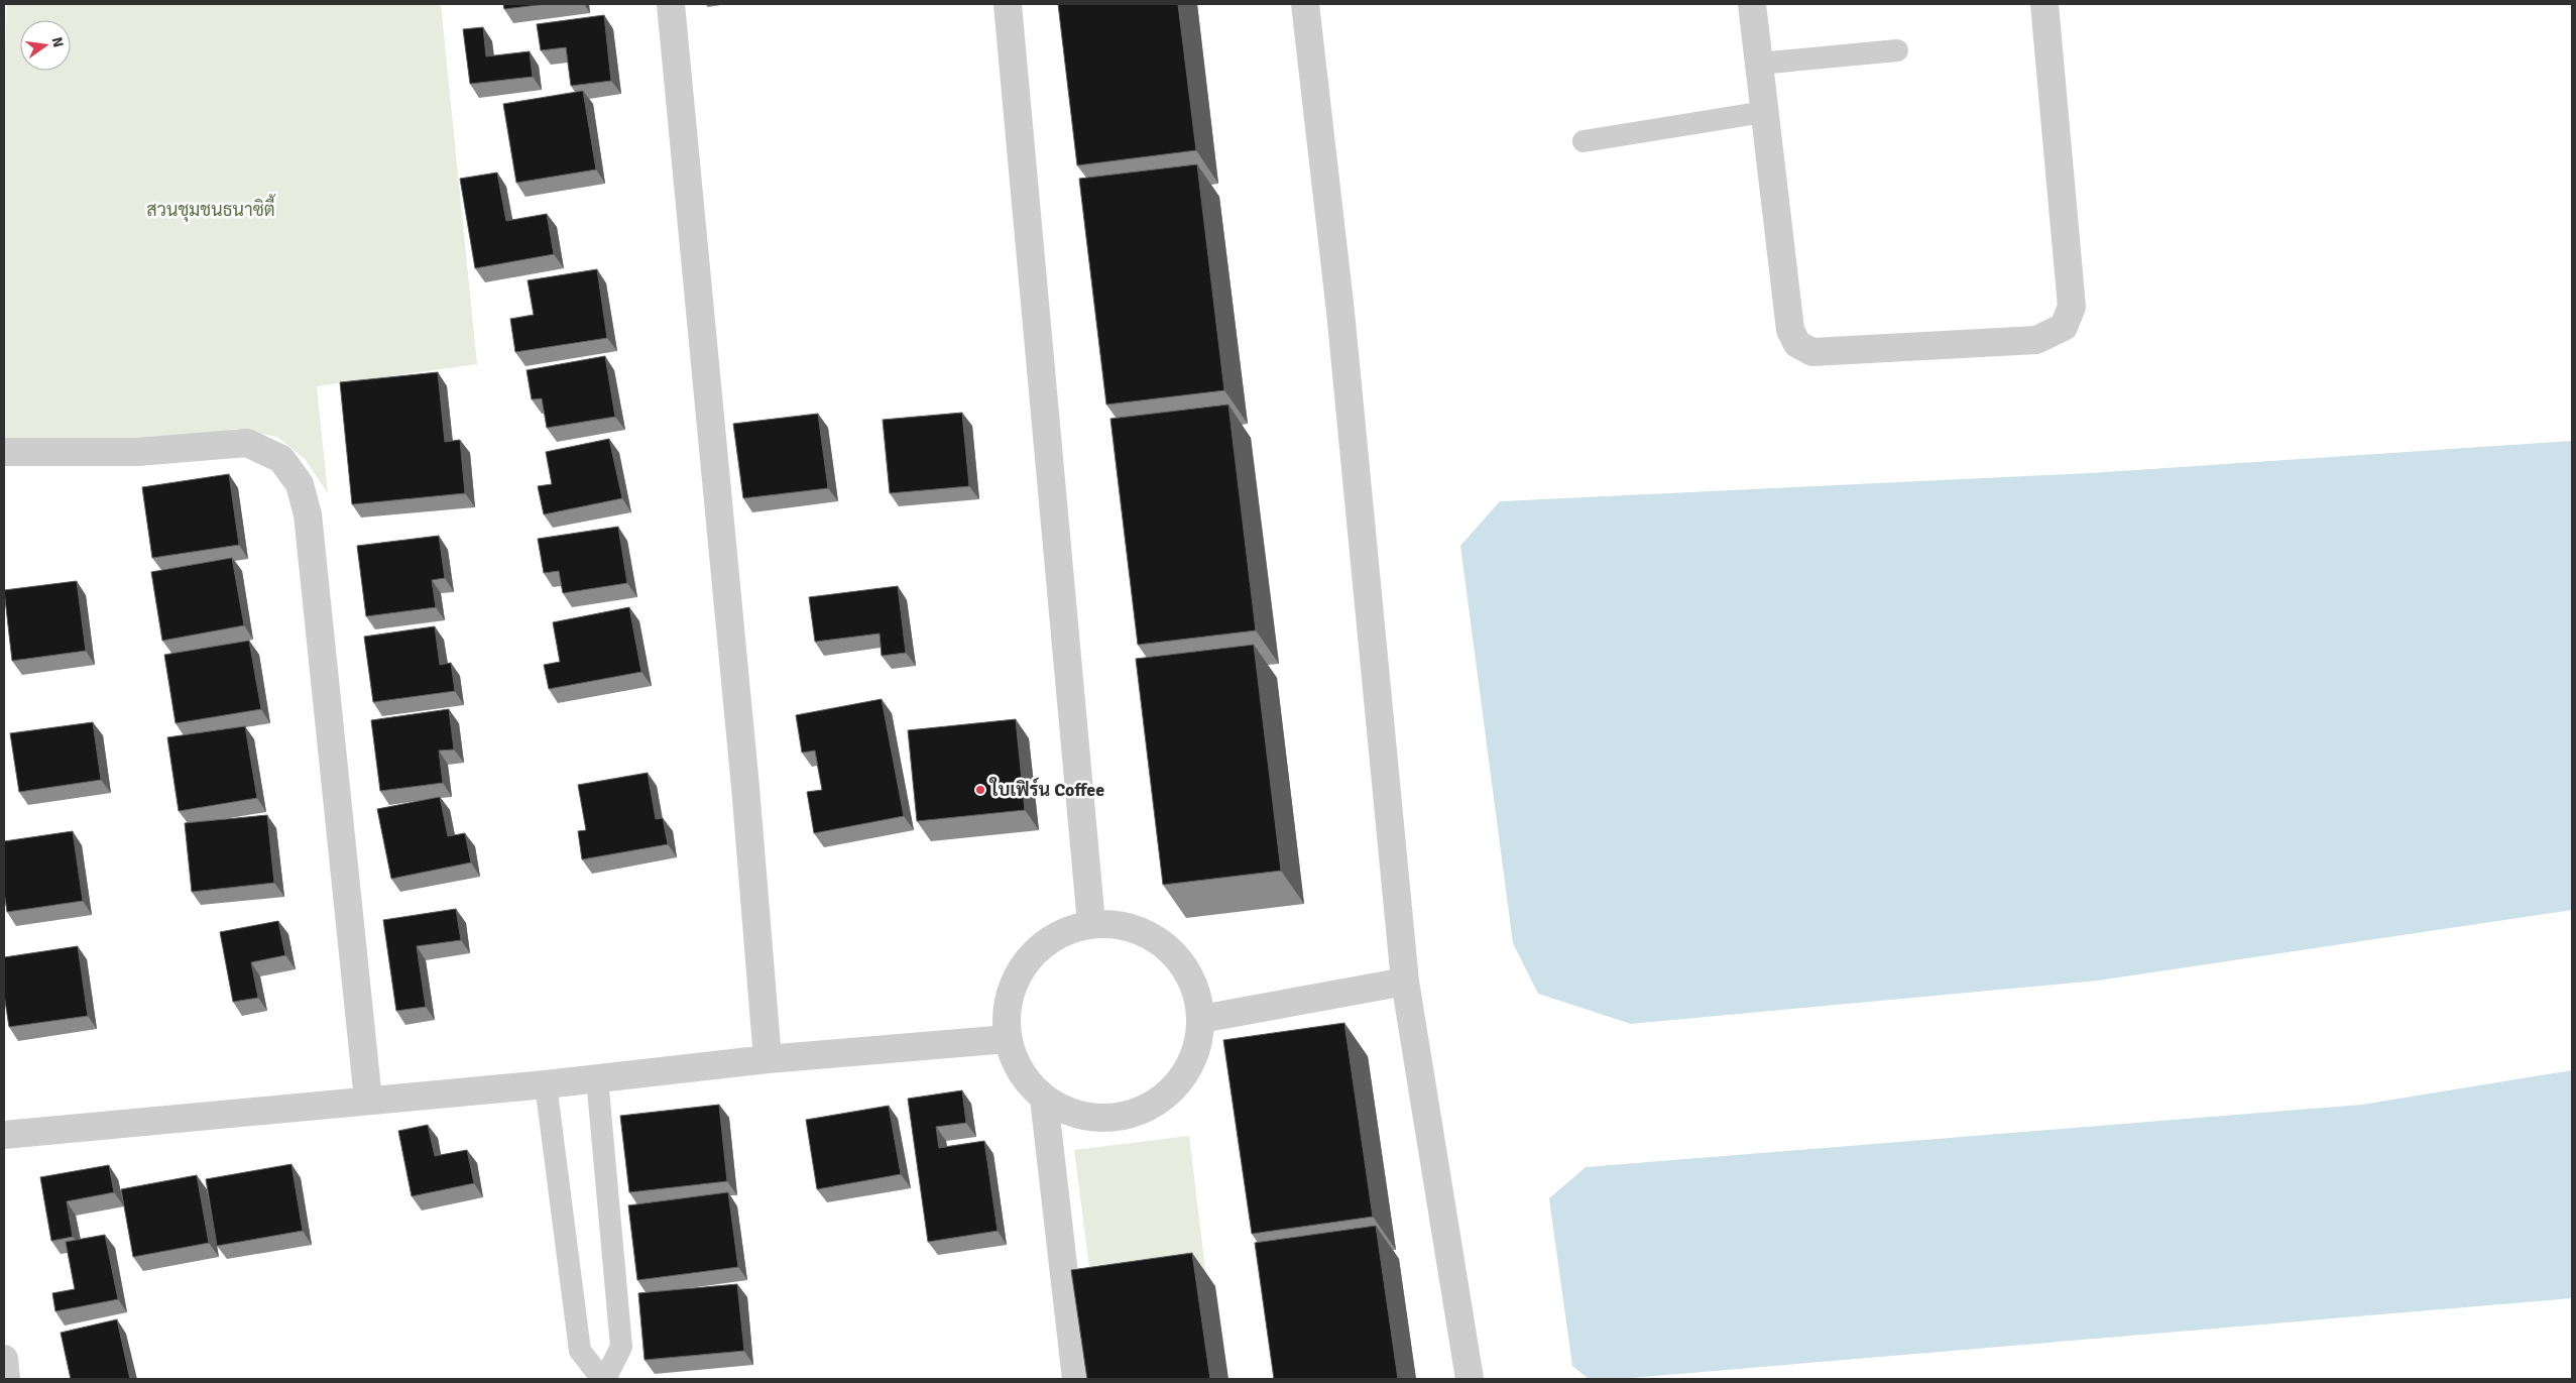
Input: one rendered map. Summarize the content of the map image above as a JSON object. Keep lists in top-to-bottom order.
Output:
{
  "parks": ["สวนชุมชนธนาซิตี้"],
  "places": ["ใบเฟิร์น Coffee"],
  "north": "right"
}
